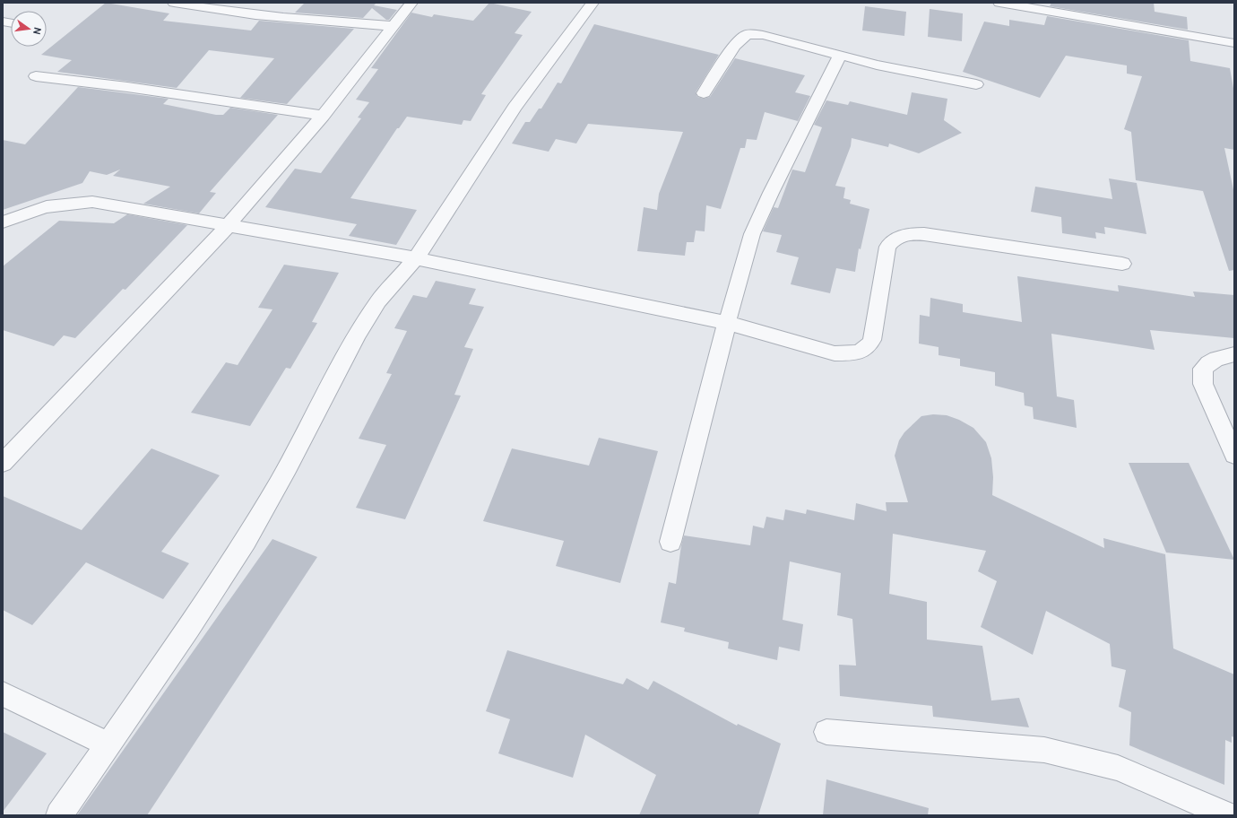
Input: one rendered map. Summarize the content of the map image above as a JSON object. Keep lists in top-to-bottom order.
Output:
{
  "north": "right"
}
